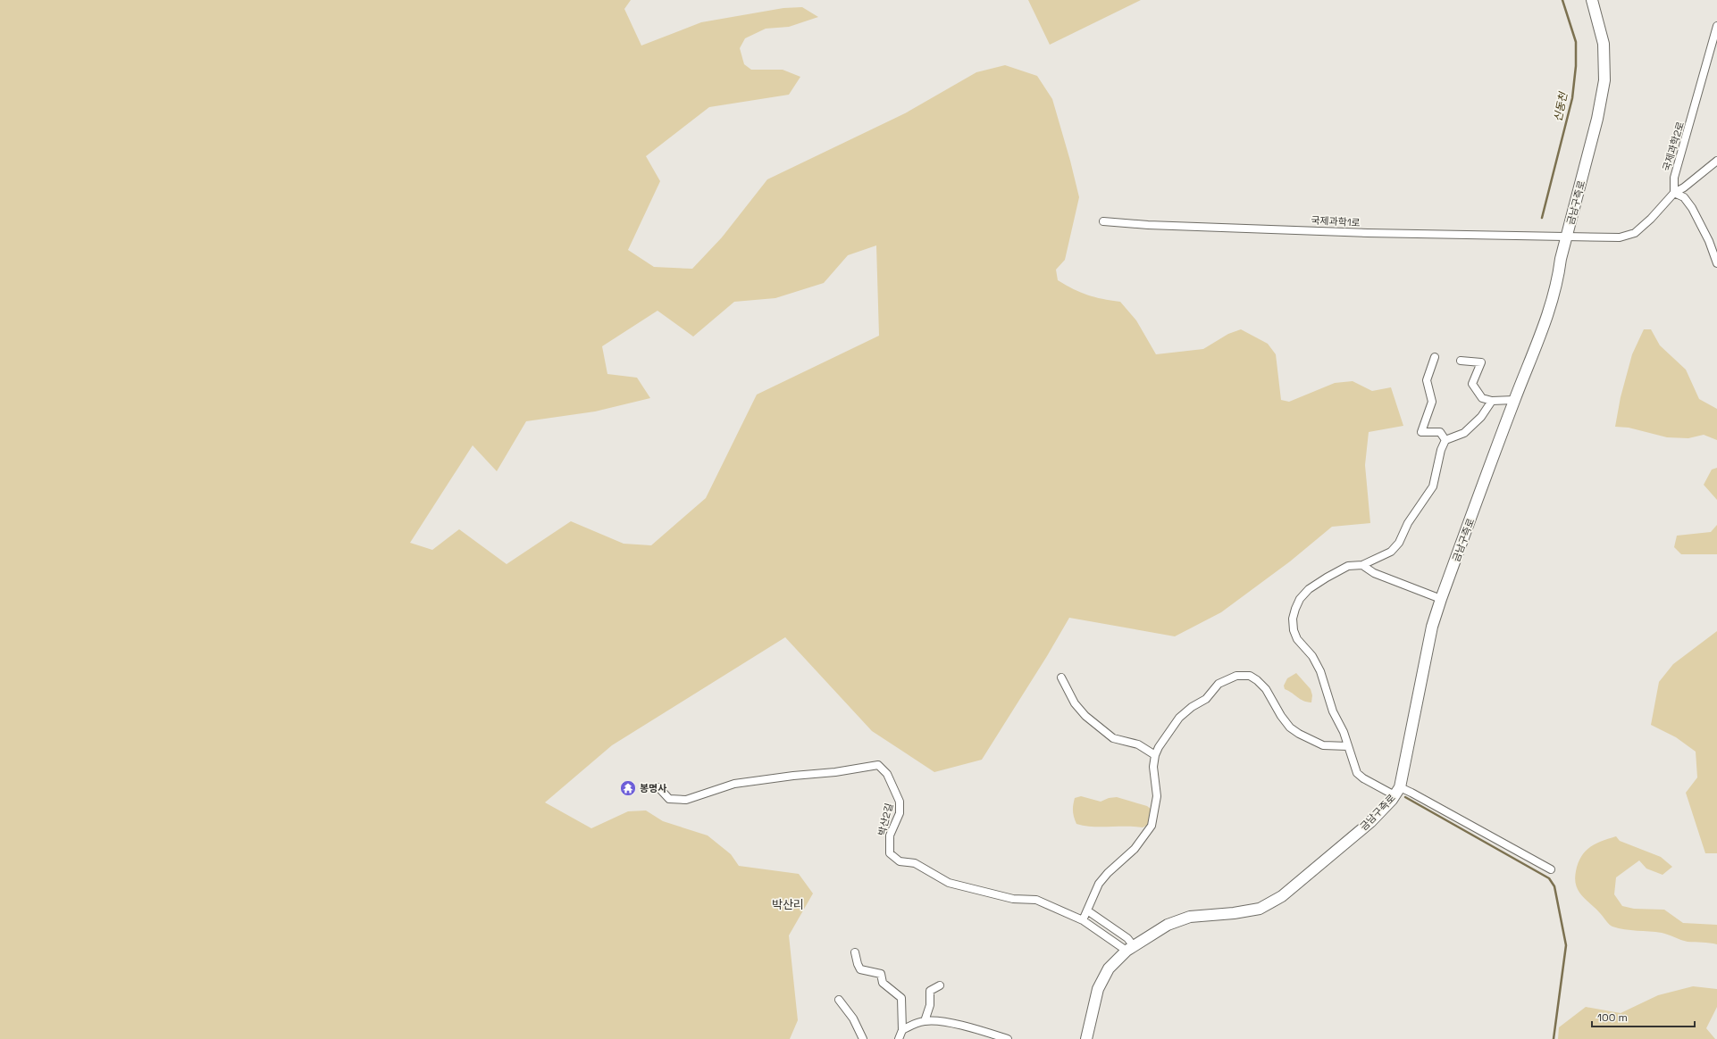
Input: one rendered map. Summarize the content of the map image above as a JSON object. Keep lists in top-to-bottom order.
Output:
{
  "streets": {
    "main road": ["금남구즉로"],
    "street": ["국제과학2로", "국제과학1로", "박산2길"]
  },
  "crossings": [
    ["금남구즉로", "국제과학1로"],
    ["금남구즉로", "박산2길"]
  ],
  "districts": ["박산리"],
  "water": ["신동천"],
  "places": {
    "temple": ["봉명사"]
  },
  "scale_bar": "100 m"
}
